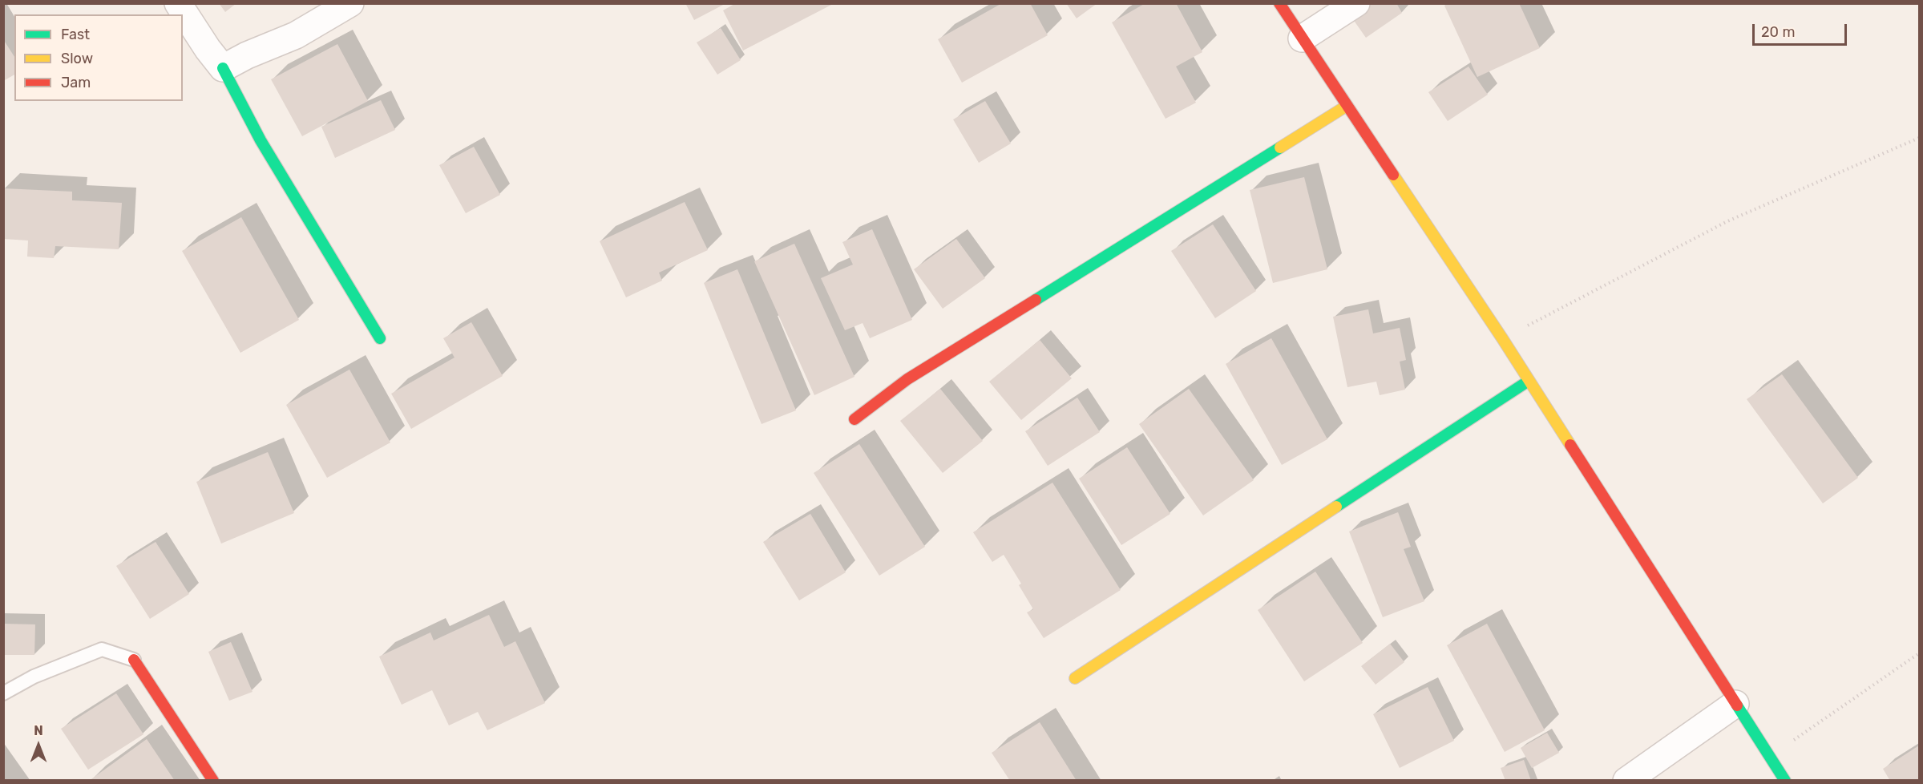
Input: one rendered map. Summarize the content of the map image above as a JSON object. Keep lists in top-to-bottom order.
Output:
{
  "legend": ["Fast", "Slow", "Jam"],
  "scale_bar": "20 m",
  "north": "top"
}
